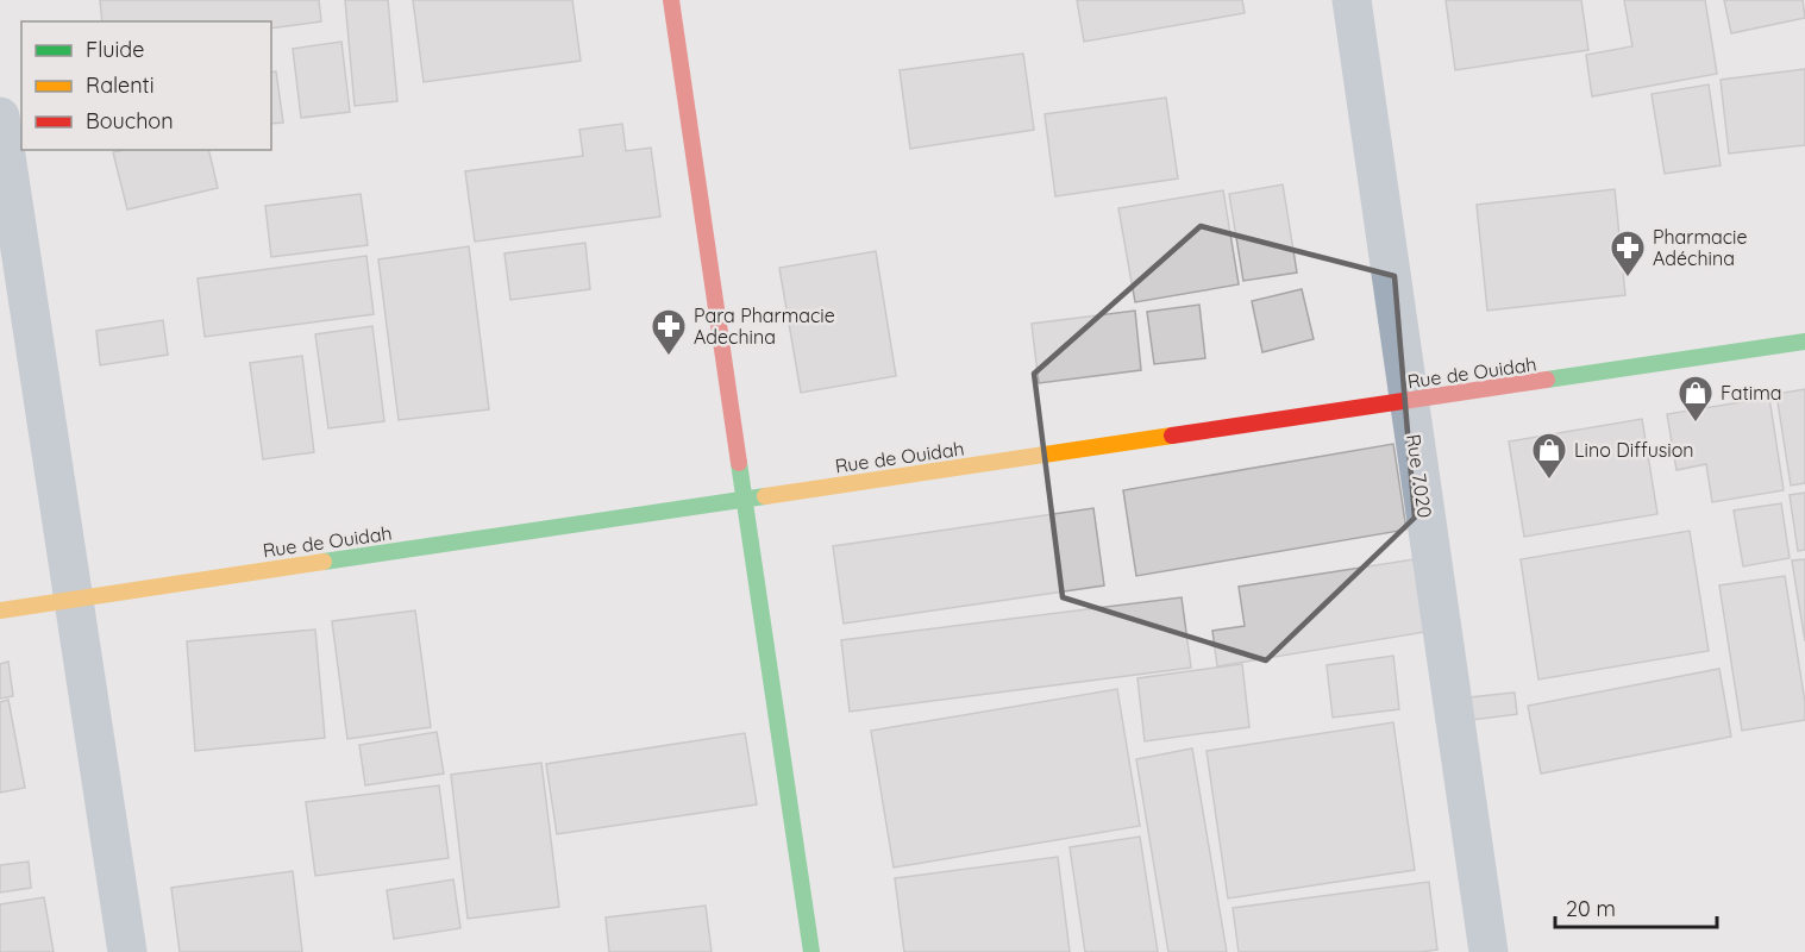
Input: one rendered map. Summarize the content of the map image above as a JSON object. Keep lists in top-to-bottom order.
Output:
{
  "streets": {
    "main road": ["Rue de Ouidah"],
    "street": ["Rue 7.020"]
  },
  "crossings": [
    ["Rue de Ouidah", "Rue 7.020"]
  ],
  "places": {
    "pharmacy": ["Pharmacie Adéchina", "Para Pharmacie Adechina"],
    "shop": ["Fatima", "Lino Diffusion"]
  },
  "legend": ["Fluide", "Ralenti", "Bouchon"],
  "scale_bar": "20 m"
}
